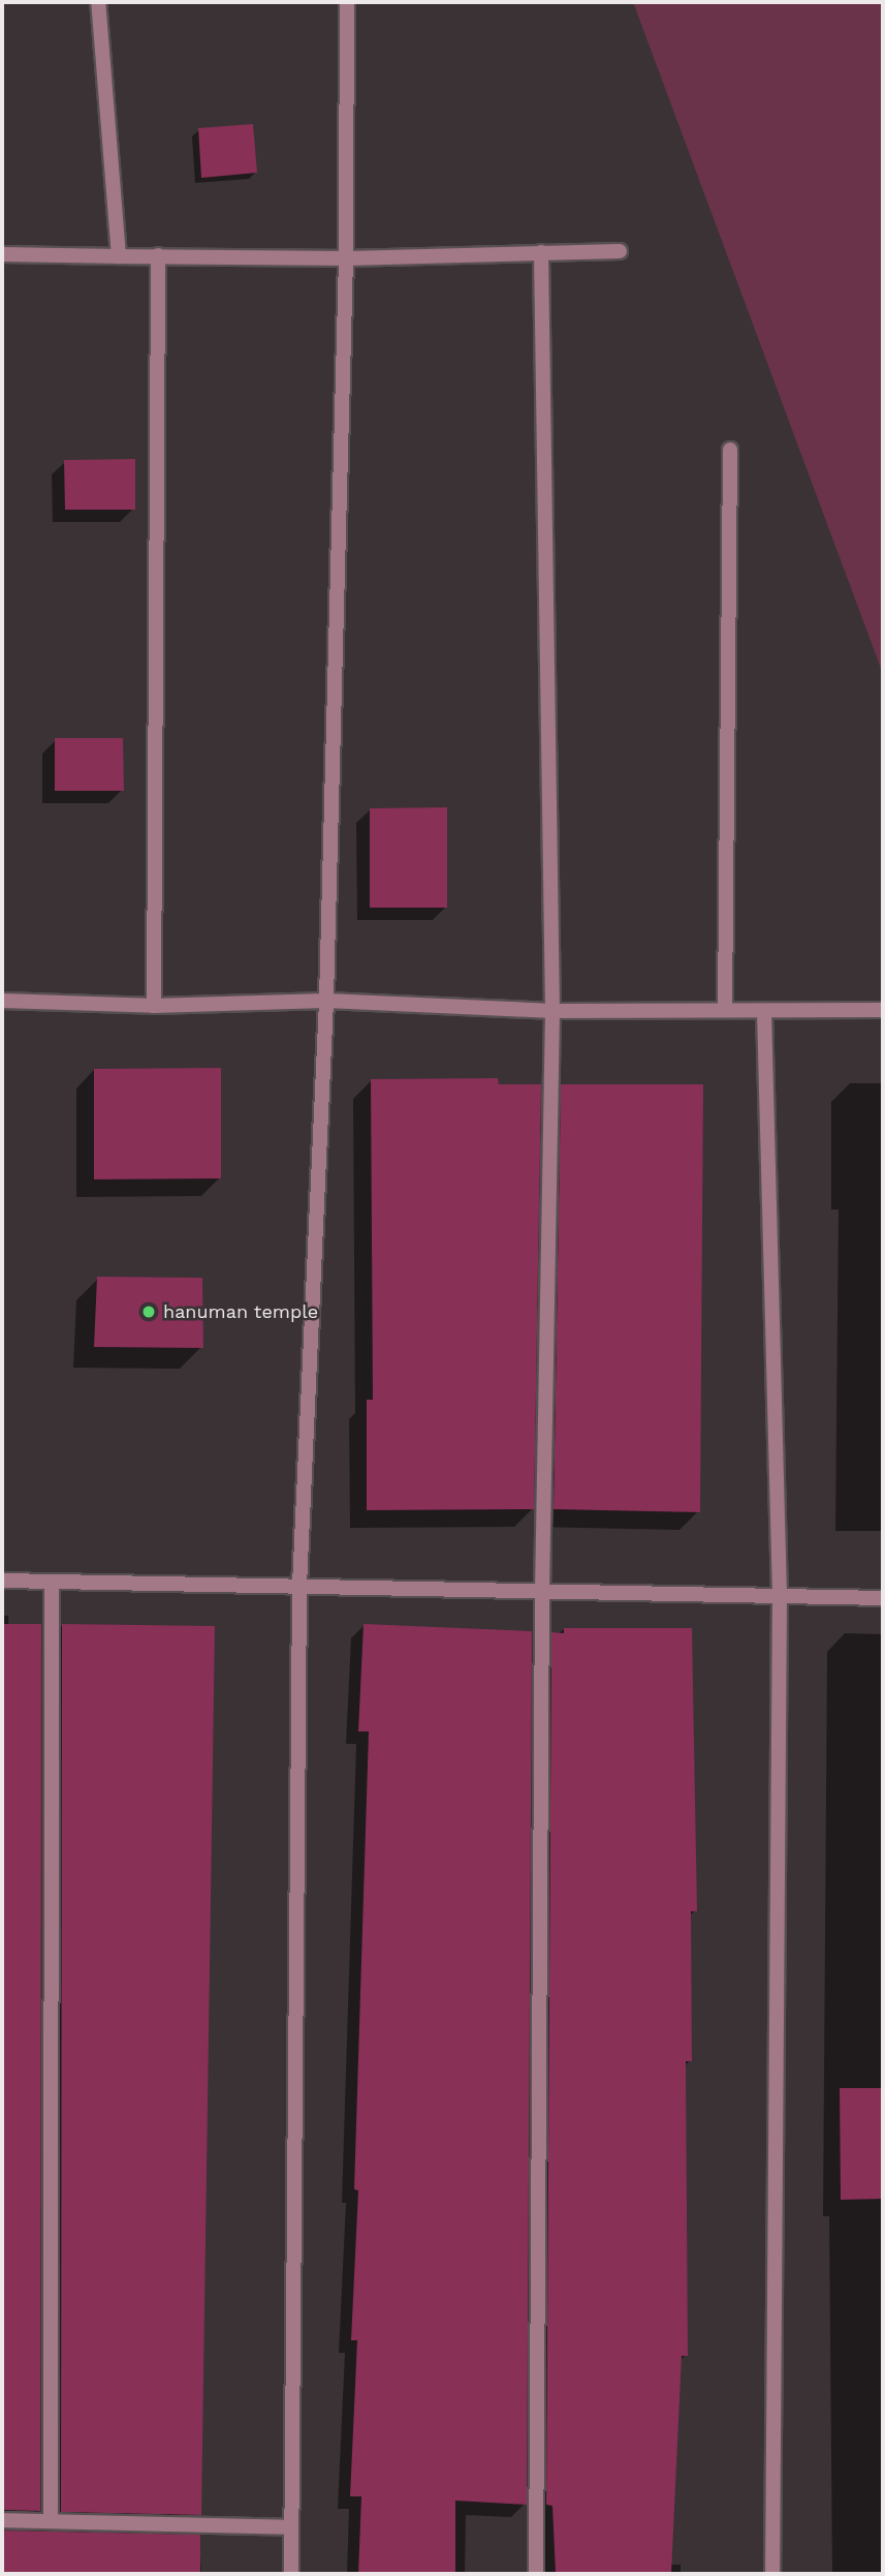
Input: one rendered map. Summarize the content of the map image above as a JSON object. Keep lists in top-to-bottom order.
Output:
{
  "places": ["hanuman temple"]
}
